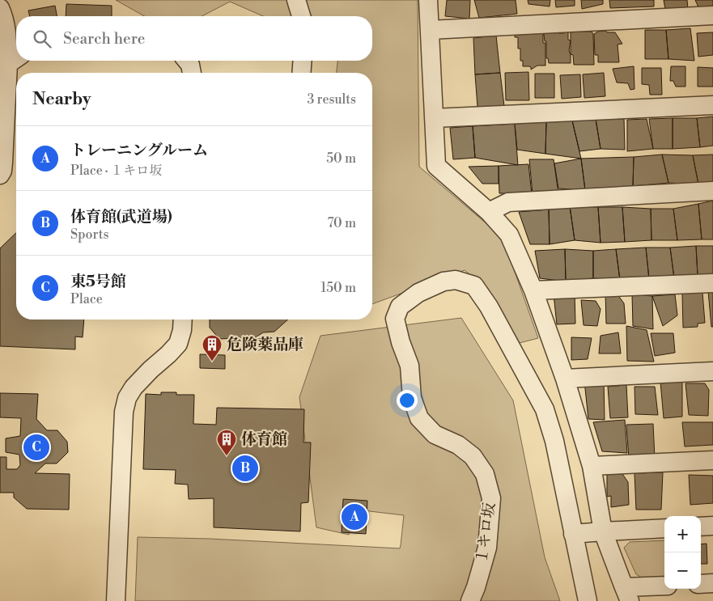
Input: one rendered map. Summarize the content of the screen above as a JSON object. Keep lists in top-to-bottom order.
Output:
{
  "streets": {
    "street": ["１キロ坂"]
  },
  "places": {
    "building": ["危険薬品庫", "体育館"]
  },
  "page": {
    "search": "Search here",
    "heading": ["Nearby", "3 results"],
    "list": [
      {
        "mark": "A",
        "name": "トレーニングルーム",
        "note": "Place · １キロ坂",
        "value": "50 m"
      },
      {
        "mark": "B",
        "name": "体育館(武道場)",
        "note": "Sports",
        "value": "70 m"
      },
      {
        "mark": "C",
        "name": "東5号館",
        "note": "Place",
        "value": "150 m"
      }
    ],
    "pins": ["C", "B", "A"],
    "map_buttons": ["+", "−"]
  }
}
